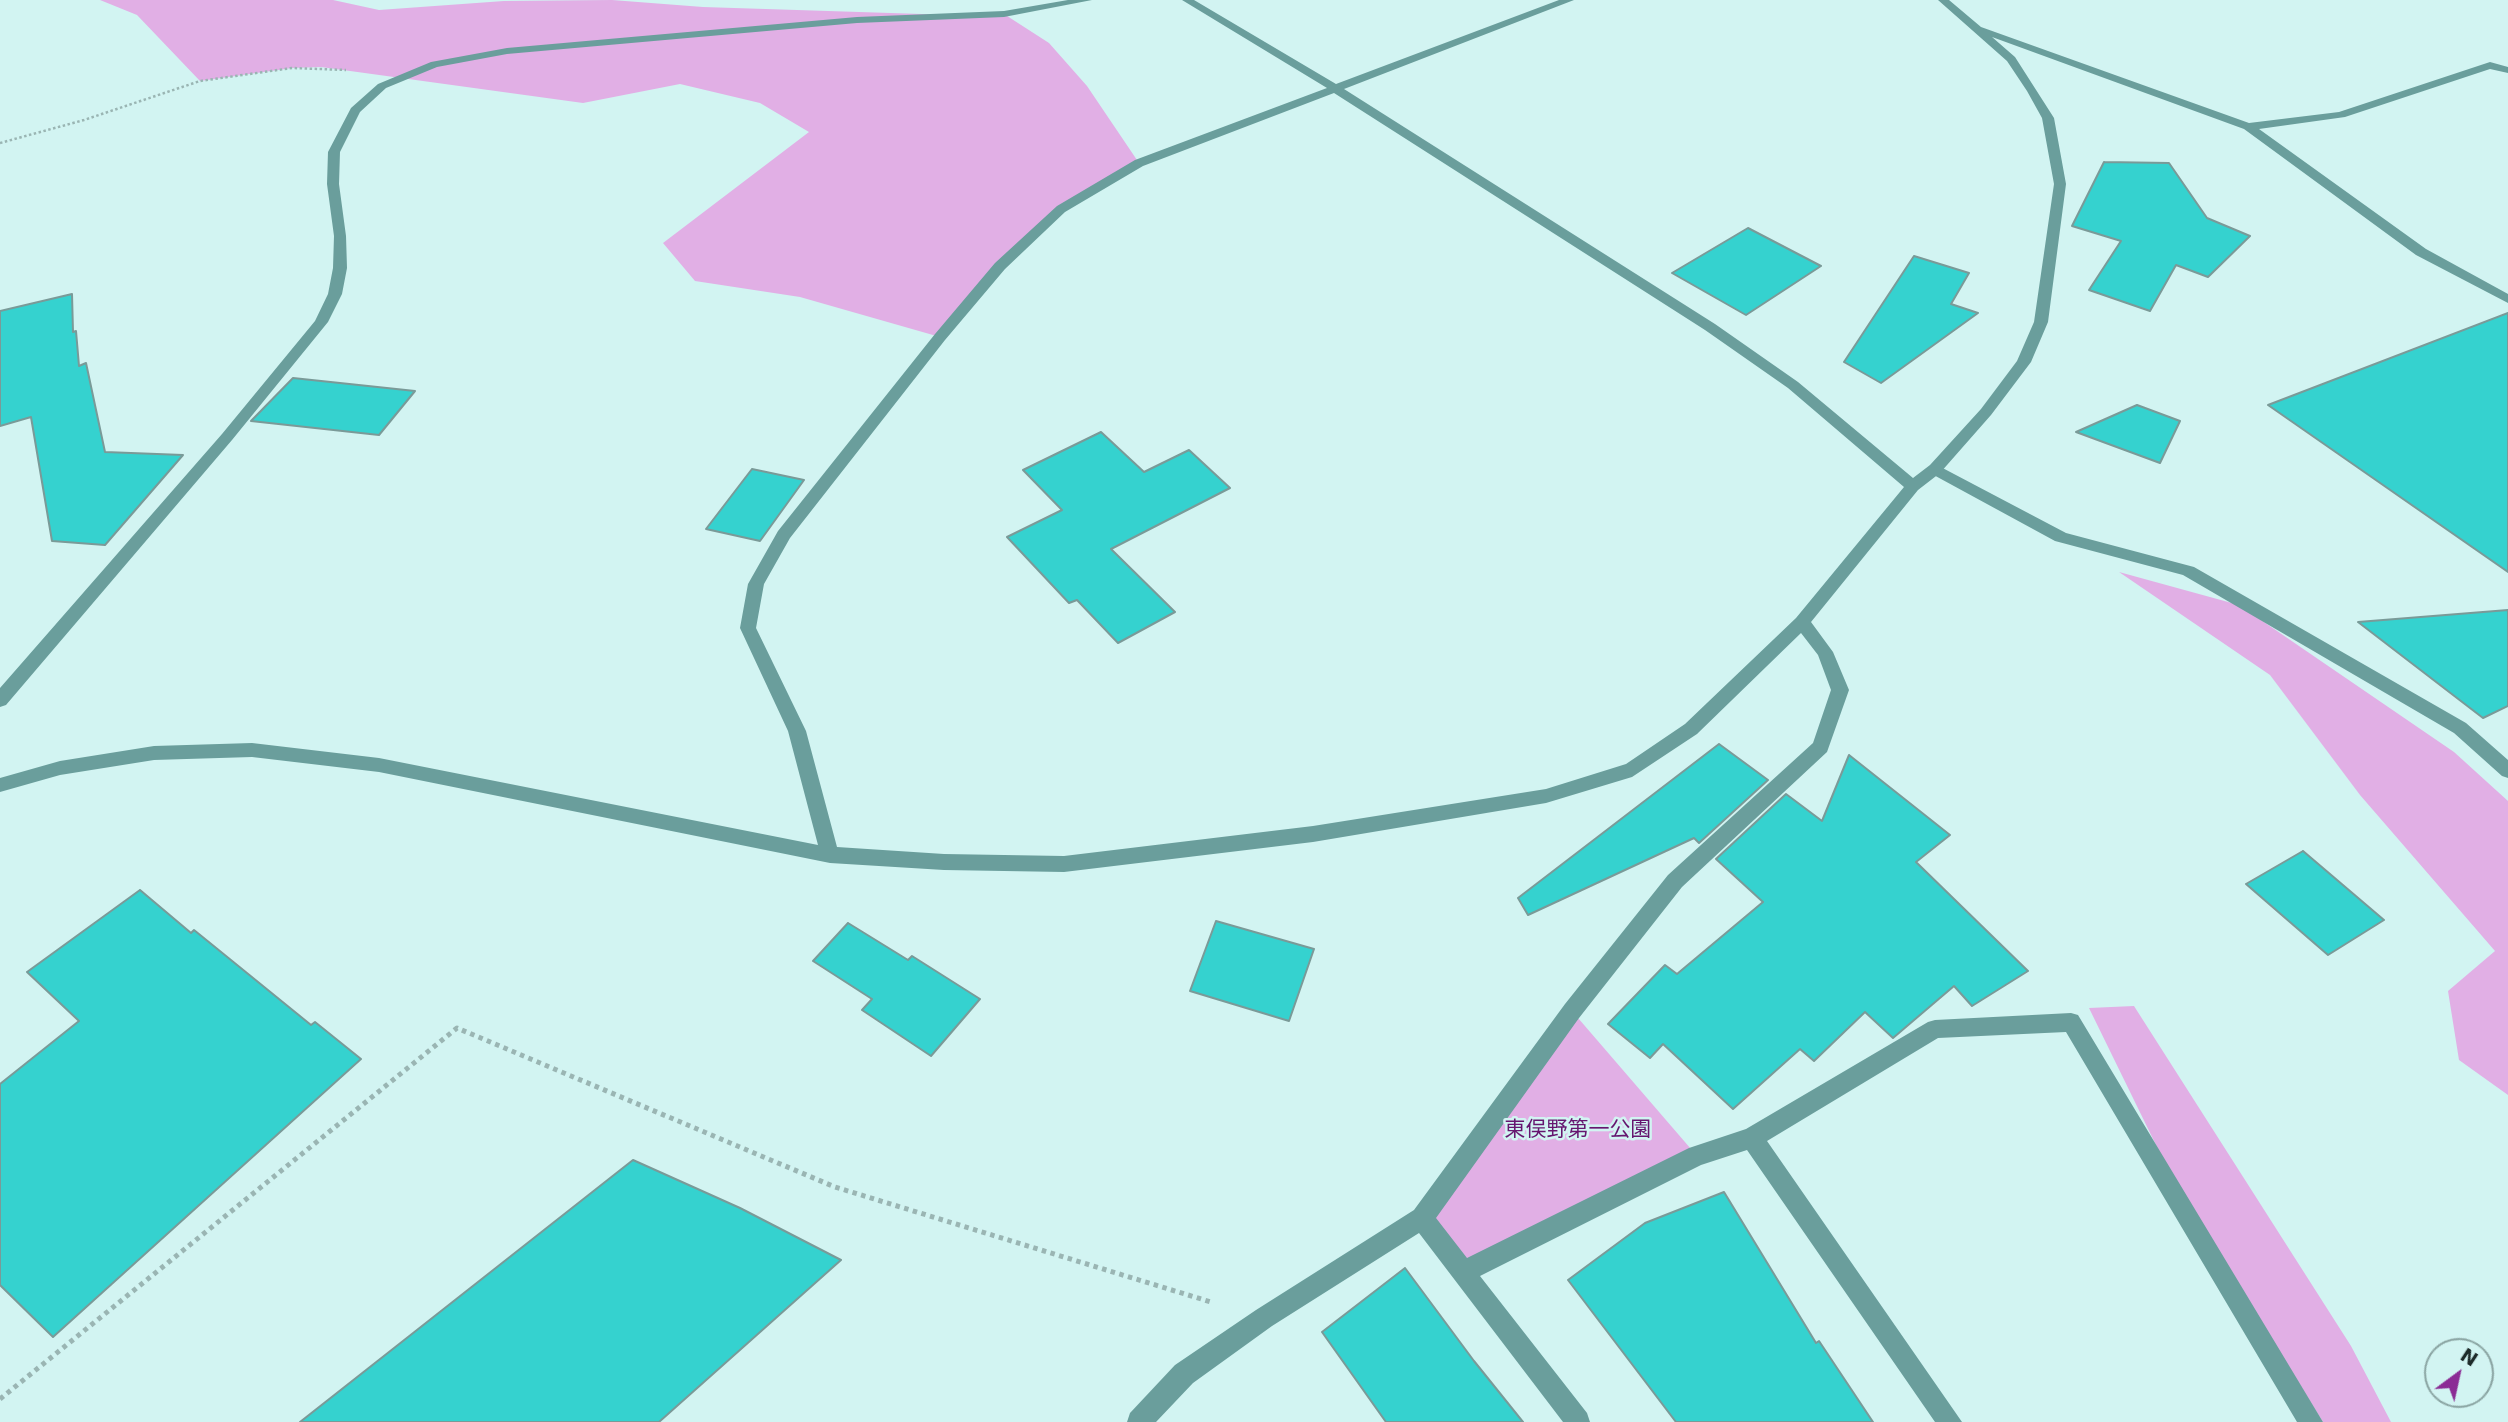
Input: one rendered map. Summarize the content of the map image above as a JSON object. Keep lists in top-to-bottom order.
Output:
{
  "parks": ["東俣野第一公園"],
  "north": "top right"
}
